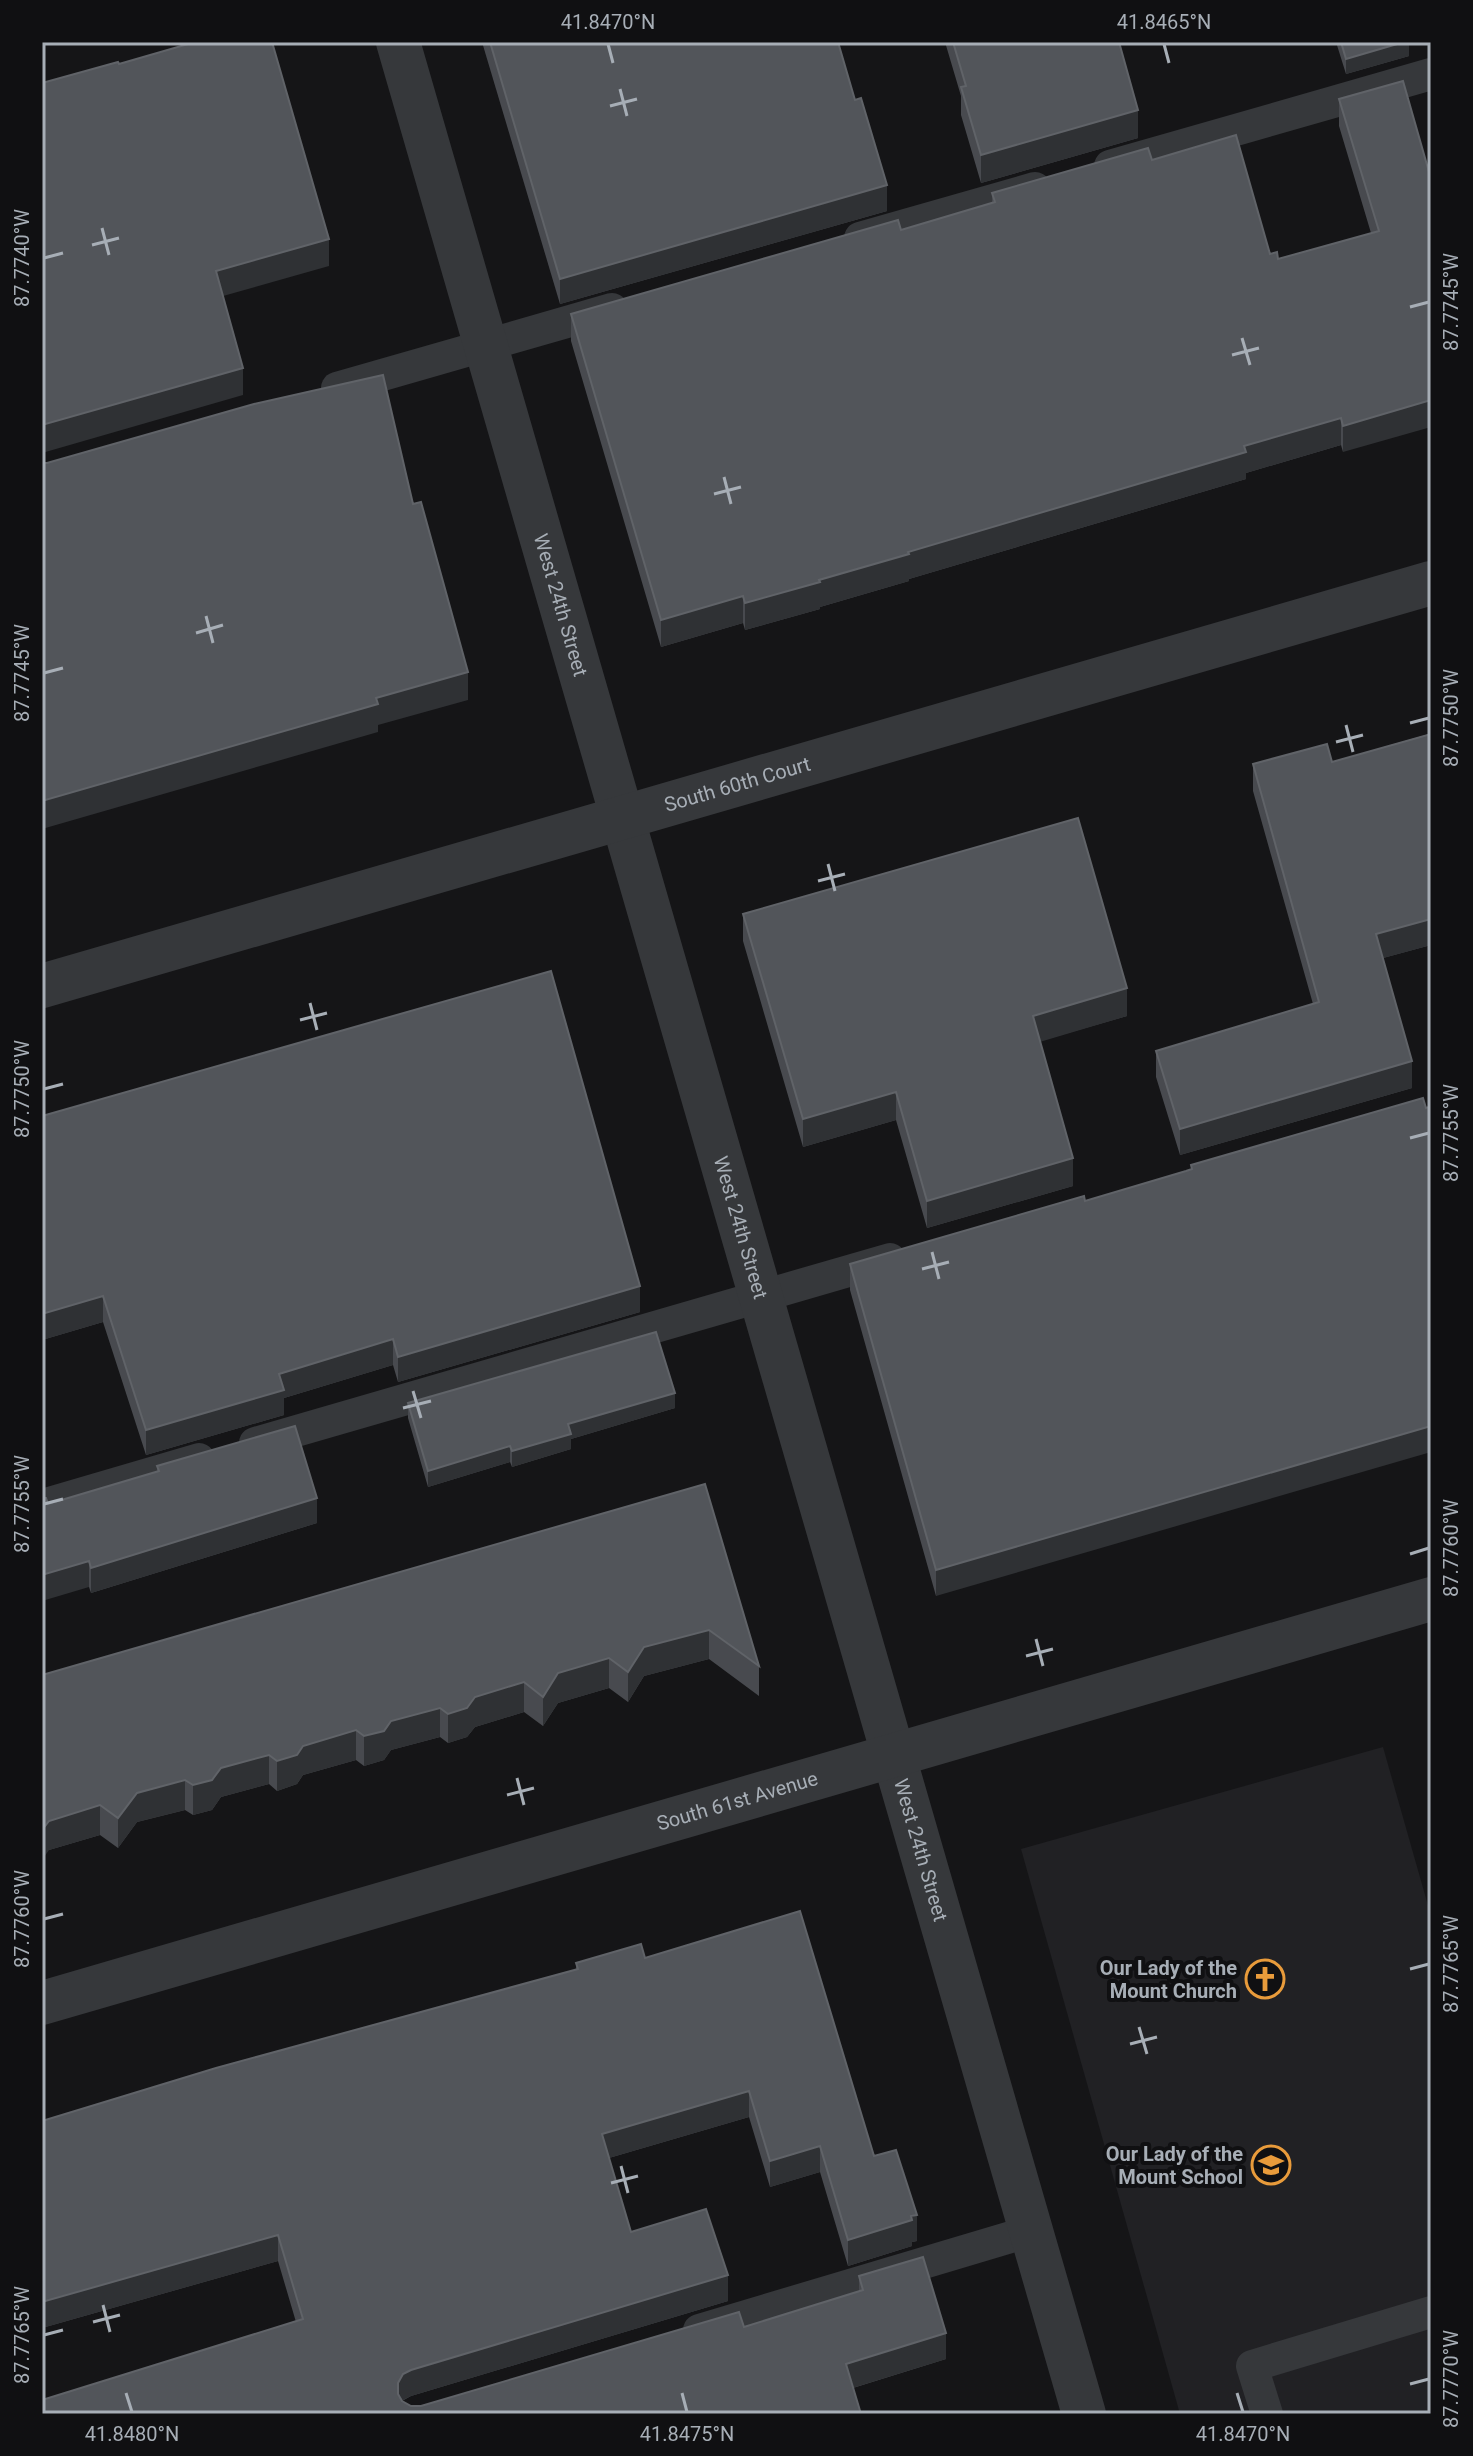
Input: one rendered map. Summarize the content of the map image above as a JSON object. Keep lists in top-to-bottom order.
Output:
{
  "streets": {
    "street": ["West 24th Street", "South 60th Court", "South 61st Avenue"]
  },
  "crossings": [
    ["West 24th Street", "South 60th Court"],
    ["West 24th Street", "South 61st Avenue"]
  ],
  "places": {
    "church": ["Our Lady of the Mount Church"],
    "school or university": ["Our Lady of the Mount School"]
  },
  "coordinates": [
    "41.8470°N",
    "41.8465°N",
    "87.7740°W",
    "87.7745°W",
    "87.7750°W",
    "87.7755°W",
    "87.7760°W",
    "87.7765°W",
    "87.7770°W",
    "41.8480°N",
    "41.8475°N"
  ]
}
